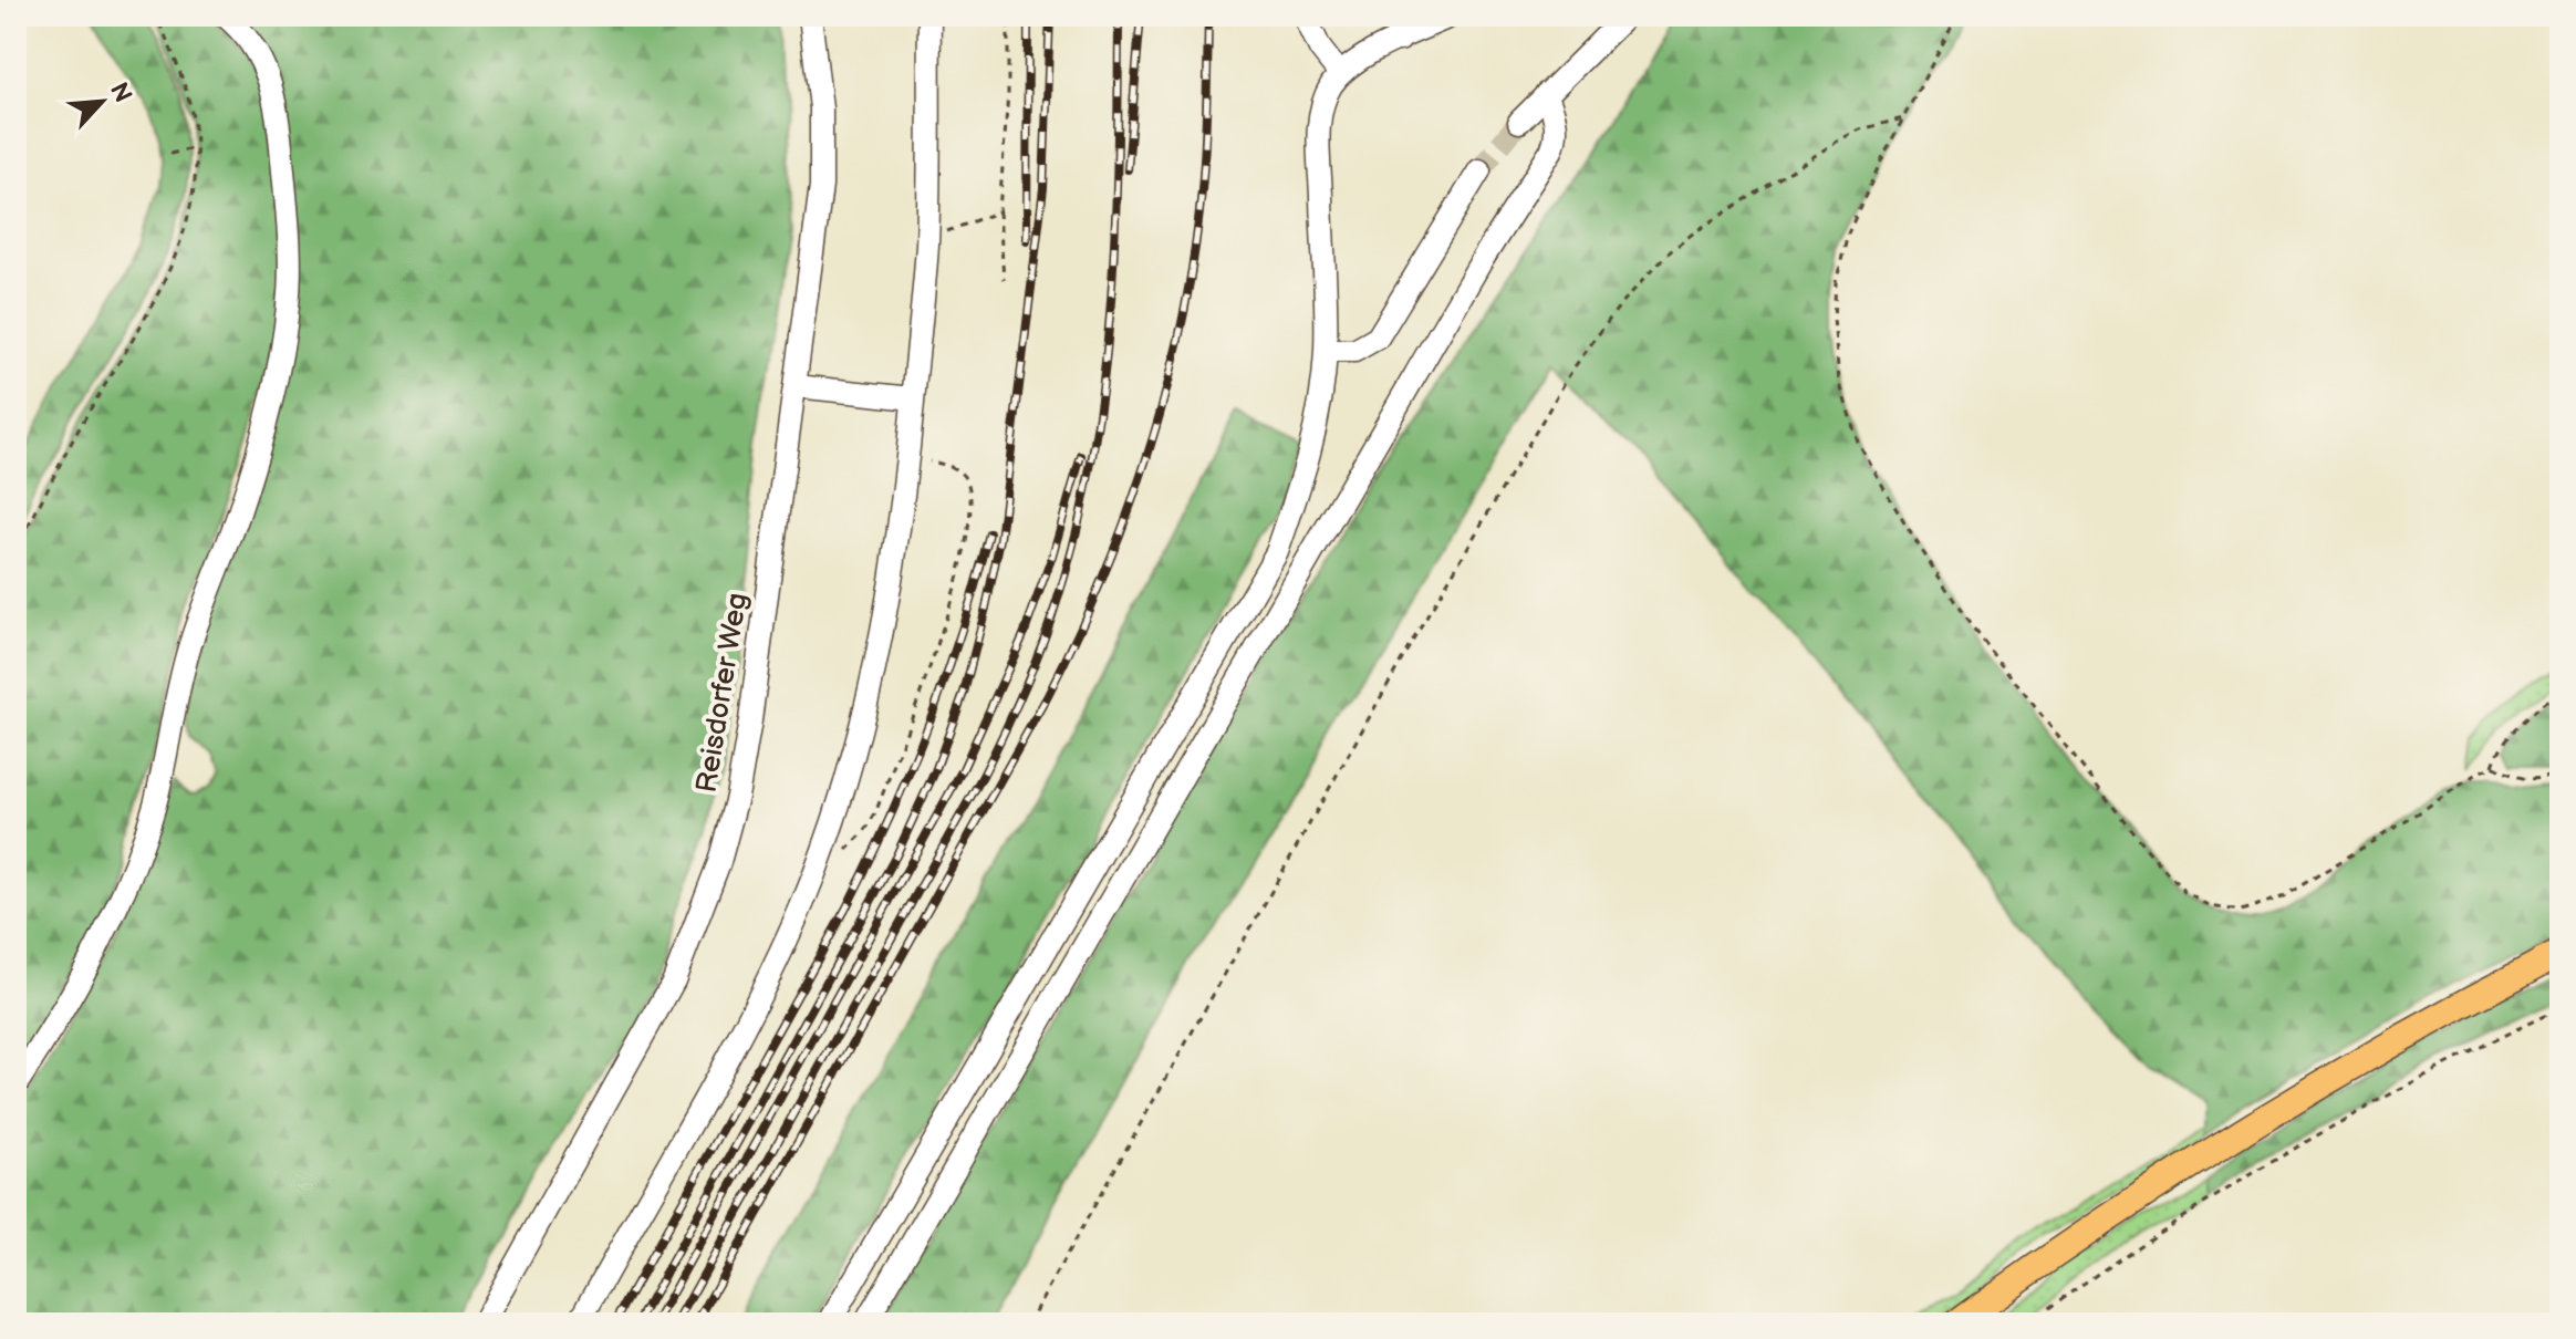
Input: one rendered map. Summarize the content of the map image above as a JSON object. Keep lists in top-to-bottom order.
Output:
{
  "streets": {
    "street": ["Reisdorfer Weg"]
  },
  "north": "top right"
}
